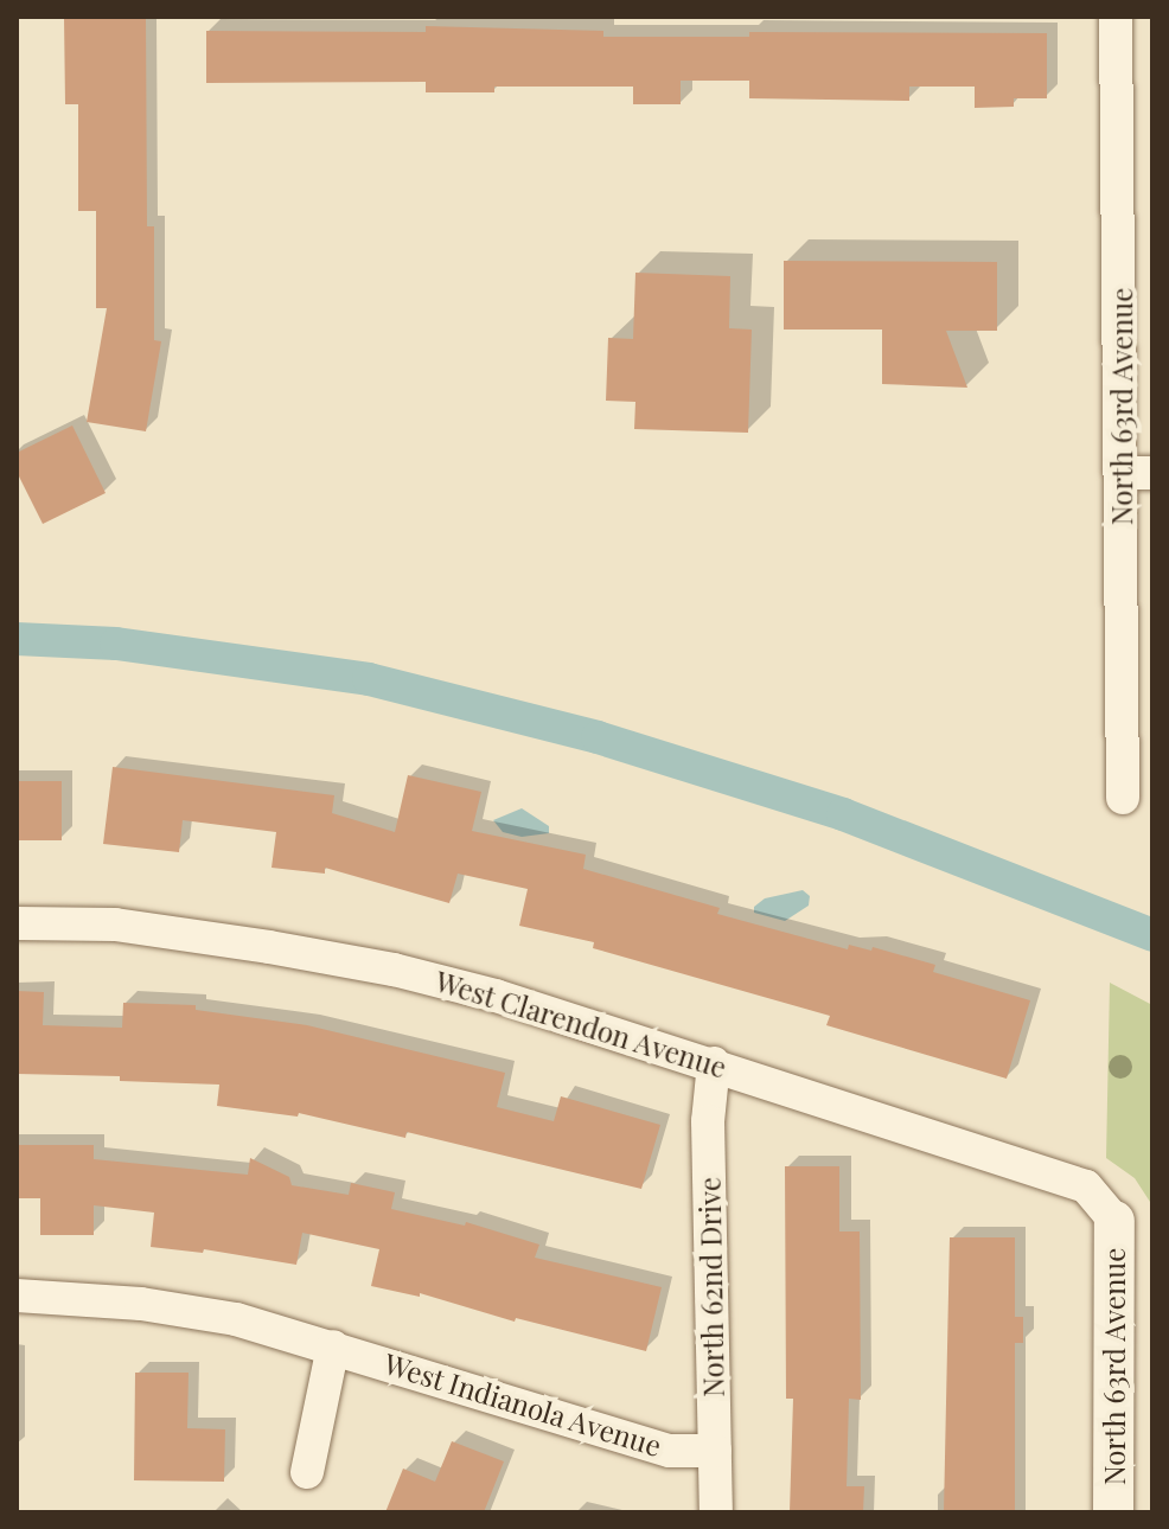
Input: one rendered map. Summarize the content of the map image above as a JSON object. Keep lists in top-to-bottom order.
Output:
{
  "streets": {
    "street": [
      "North 63rd Avenue",
      "West Clarendon Avenue",
      "North 62nd Drive",
      "West Indianola Avenue"
    ]
  },
  "crossings": [
    ["North 63rd Avenue", "West Clarendon Avenue"],
    ["West Clarendon Avenue", "North 62nd Drive"],
    ["North 62nd Drive", "West Indianola Avenue"]
  ]
}
